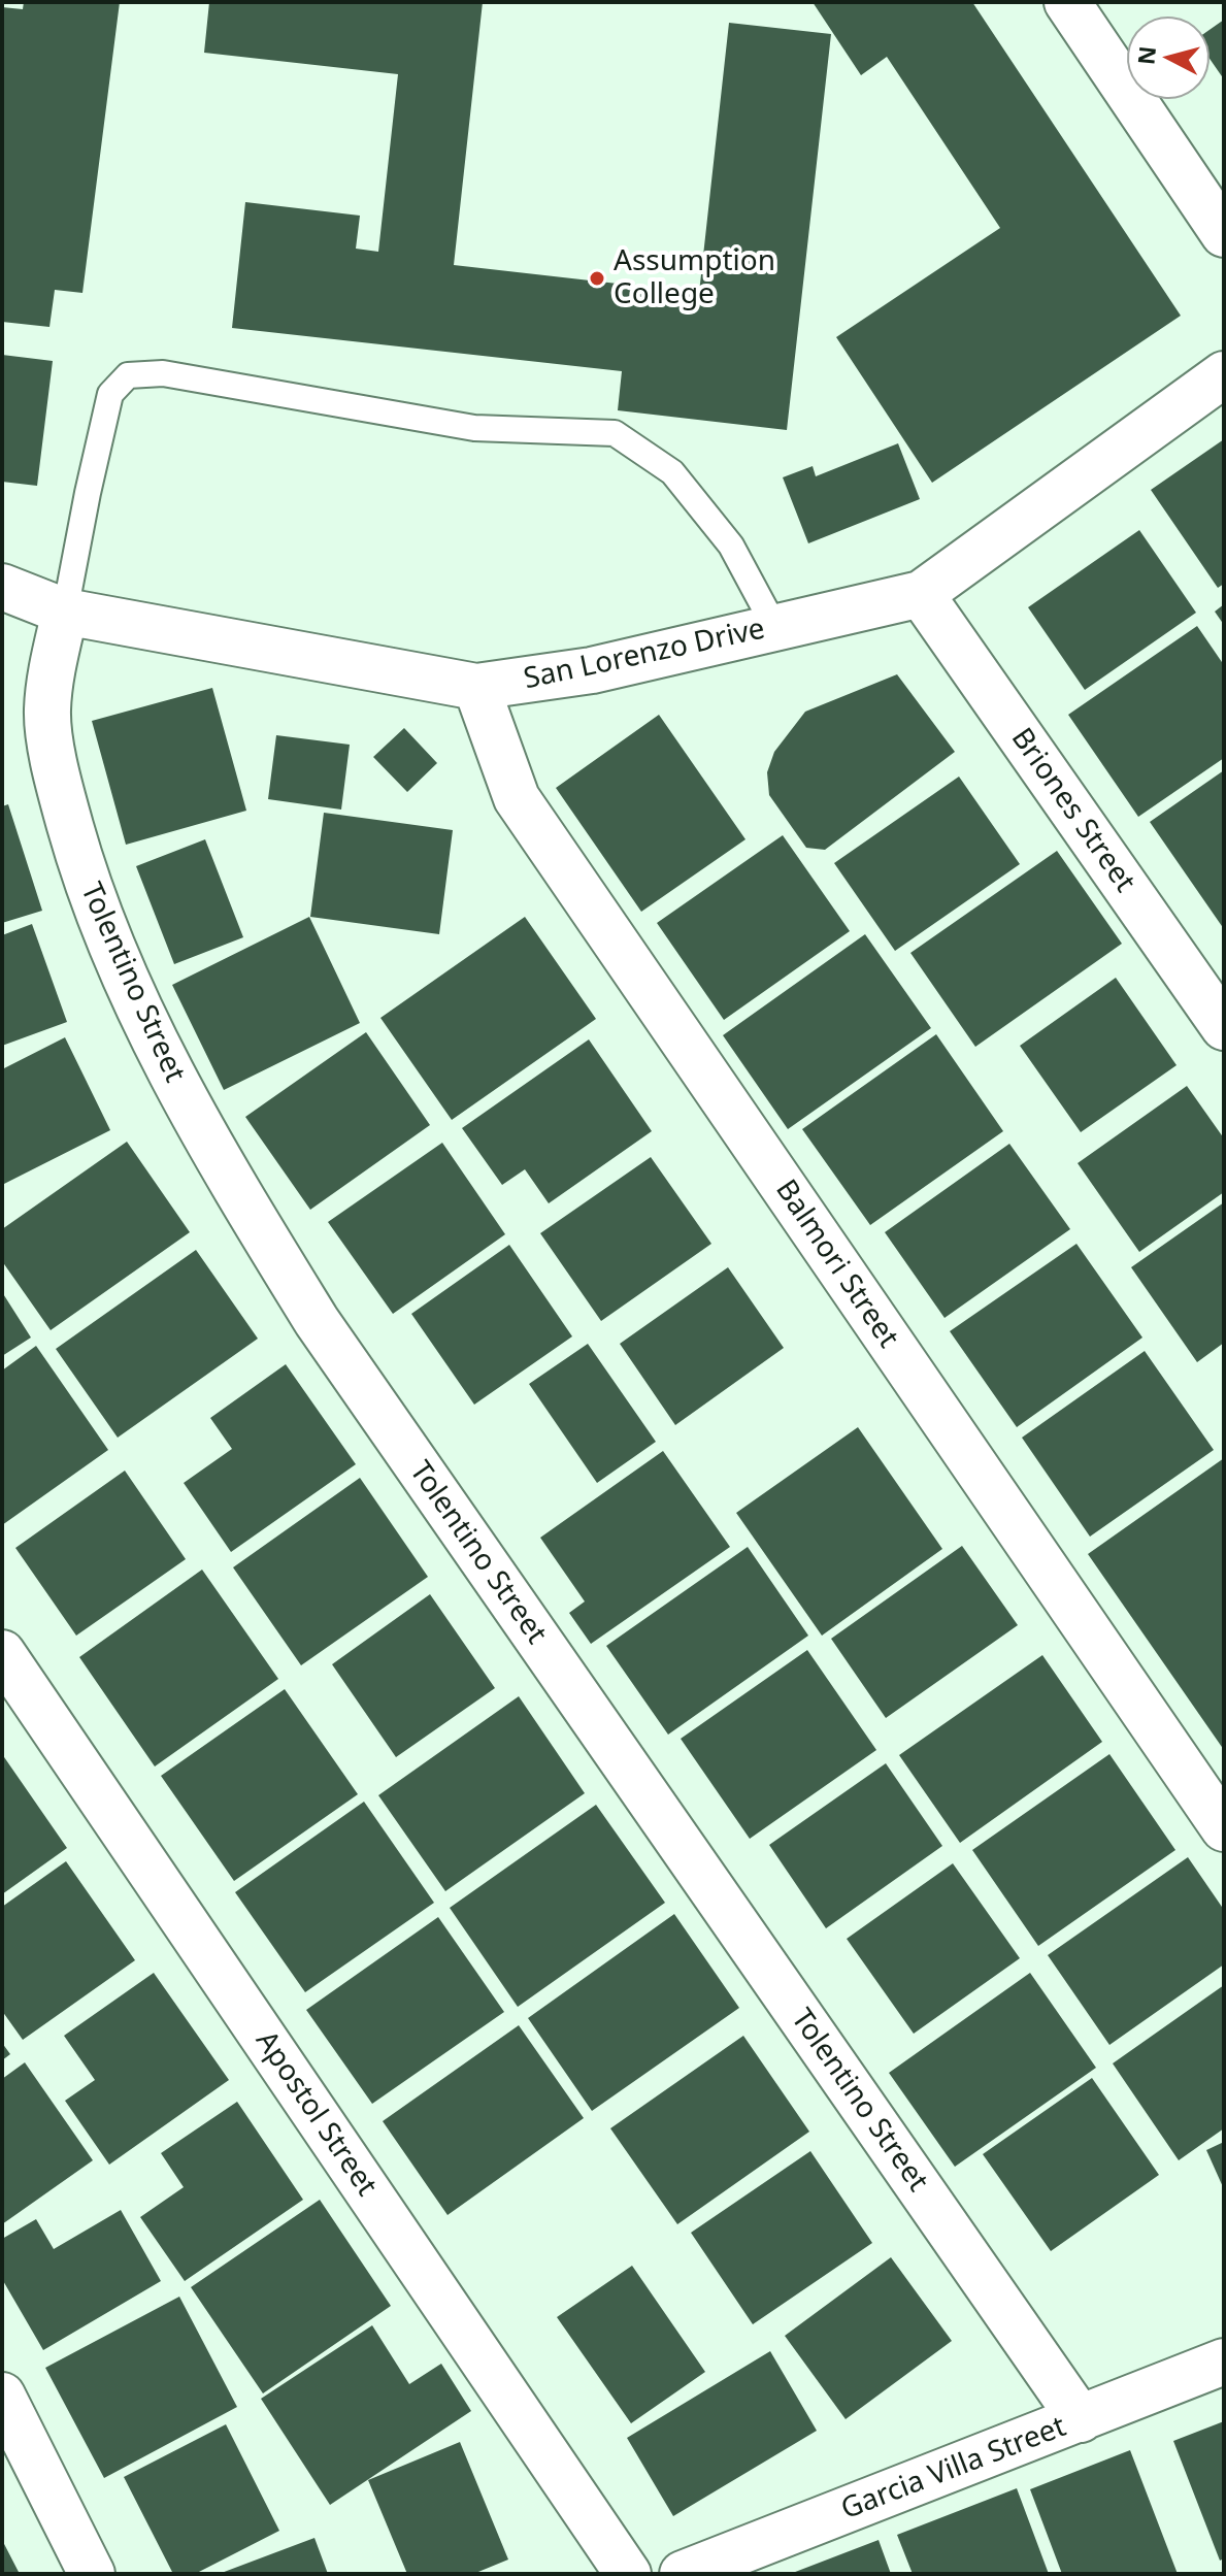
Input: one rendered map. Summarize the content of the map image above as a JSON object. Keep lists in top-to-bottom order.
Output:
{
  "streets": {
    "street": [
      "San Lorenzo Drive",
      "Briones Street",
      "Tolentino Street",
      "Balmori Street",
      "Apostol Street",
      "Garcia Villa Street"
    ]
  },
  "crossings": [
    ["San Lorenzo Drive", "Briones Street"],
    ["San Lorenzo Drive", "Tolentino Street"],
    ["San Lorenzo Drive", "Balmori Street"],
    ["Tolentino Street", "Garcia Villa Street"]
  ],
  "places": ["Assumption College"],
  "north": "left"
}
